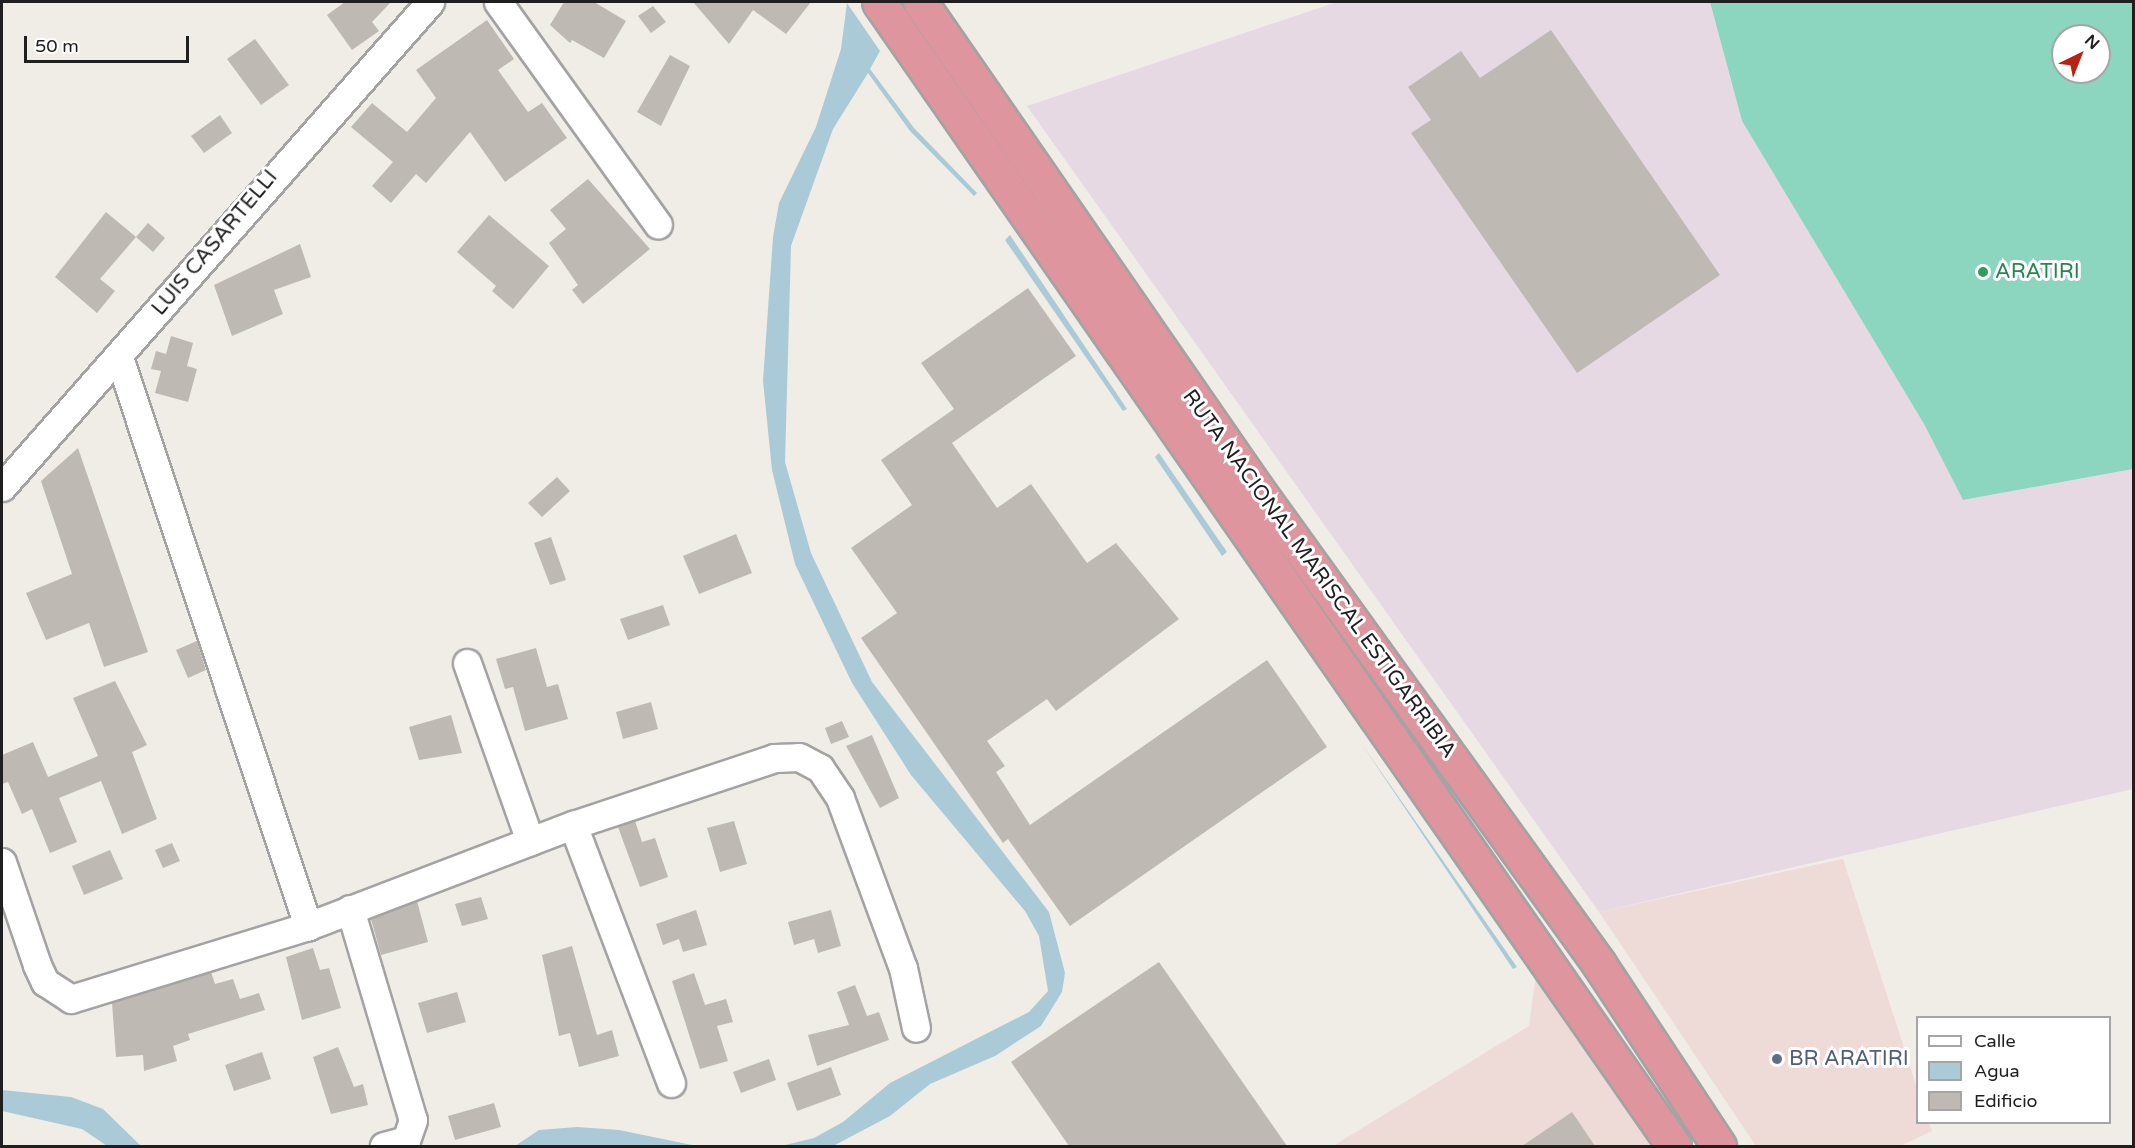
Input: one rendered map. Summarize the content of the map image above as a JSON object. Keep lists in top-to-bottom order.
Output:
{
  "streets": {
    "highway": ["RUTA NACIONAL MARISCAL ESTIGARRIBIA"],
    "street": ["LUIS CASARTELLI"]
  },
  "places": ["ARATIRI", "BR ARATIRI"],
  "legend": ["Calle", "Agua", "Edificio"],
  "scale_bar": "50 m",
  "north": "top right"
}
